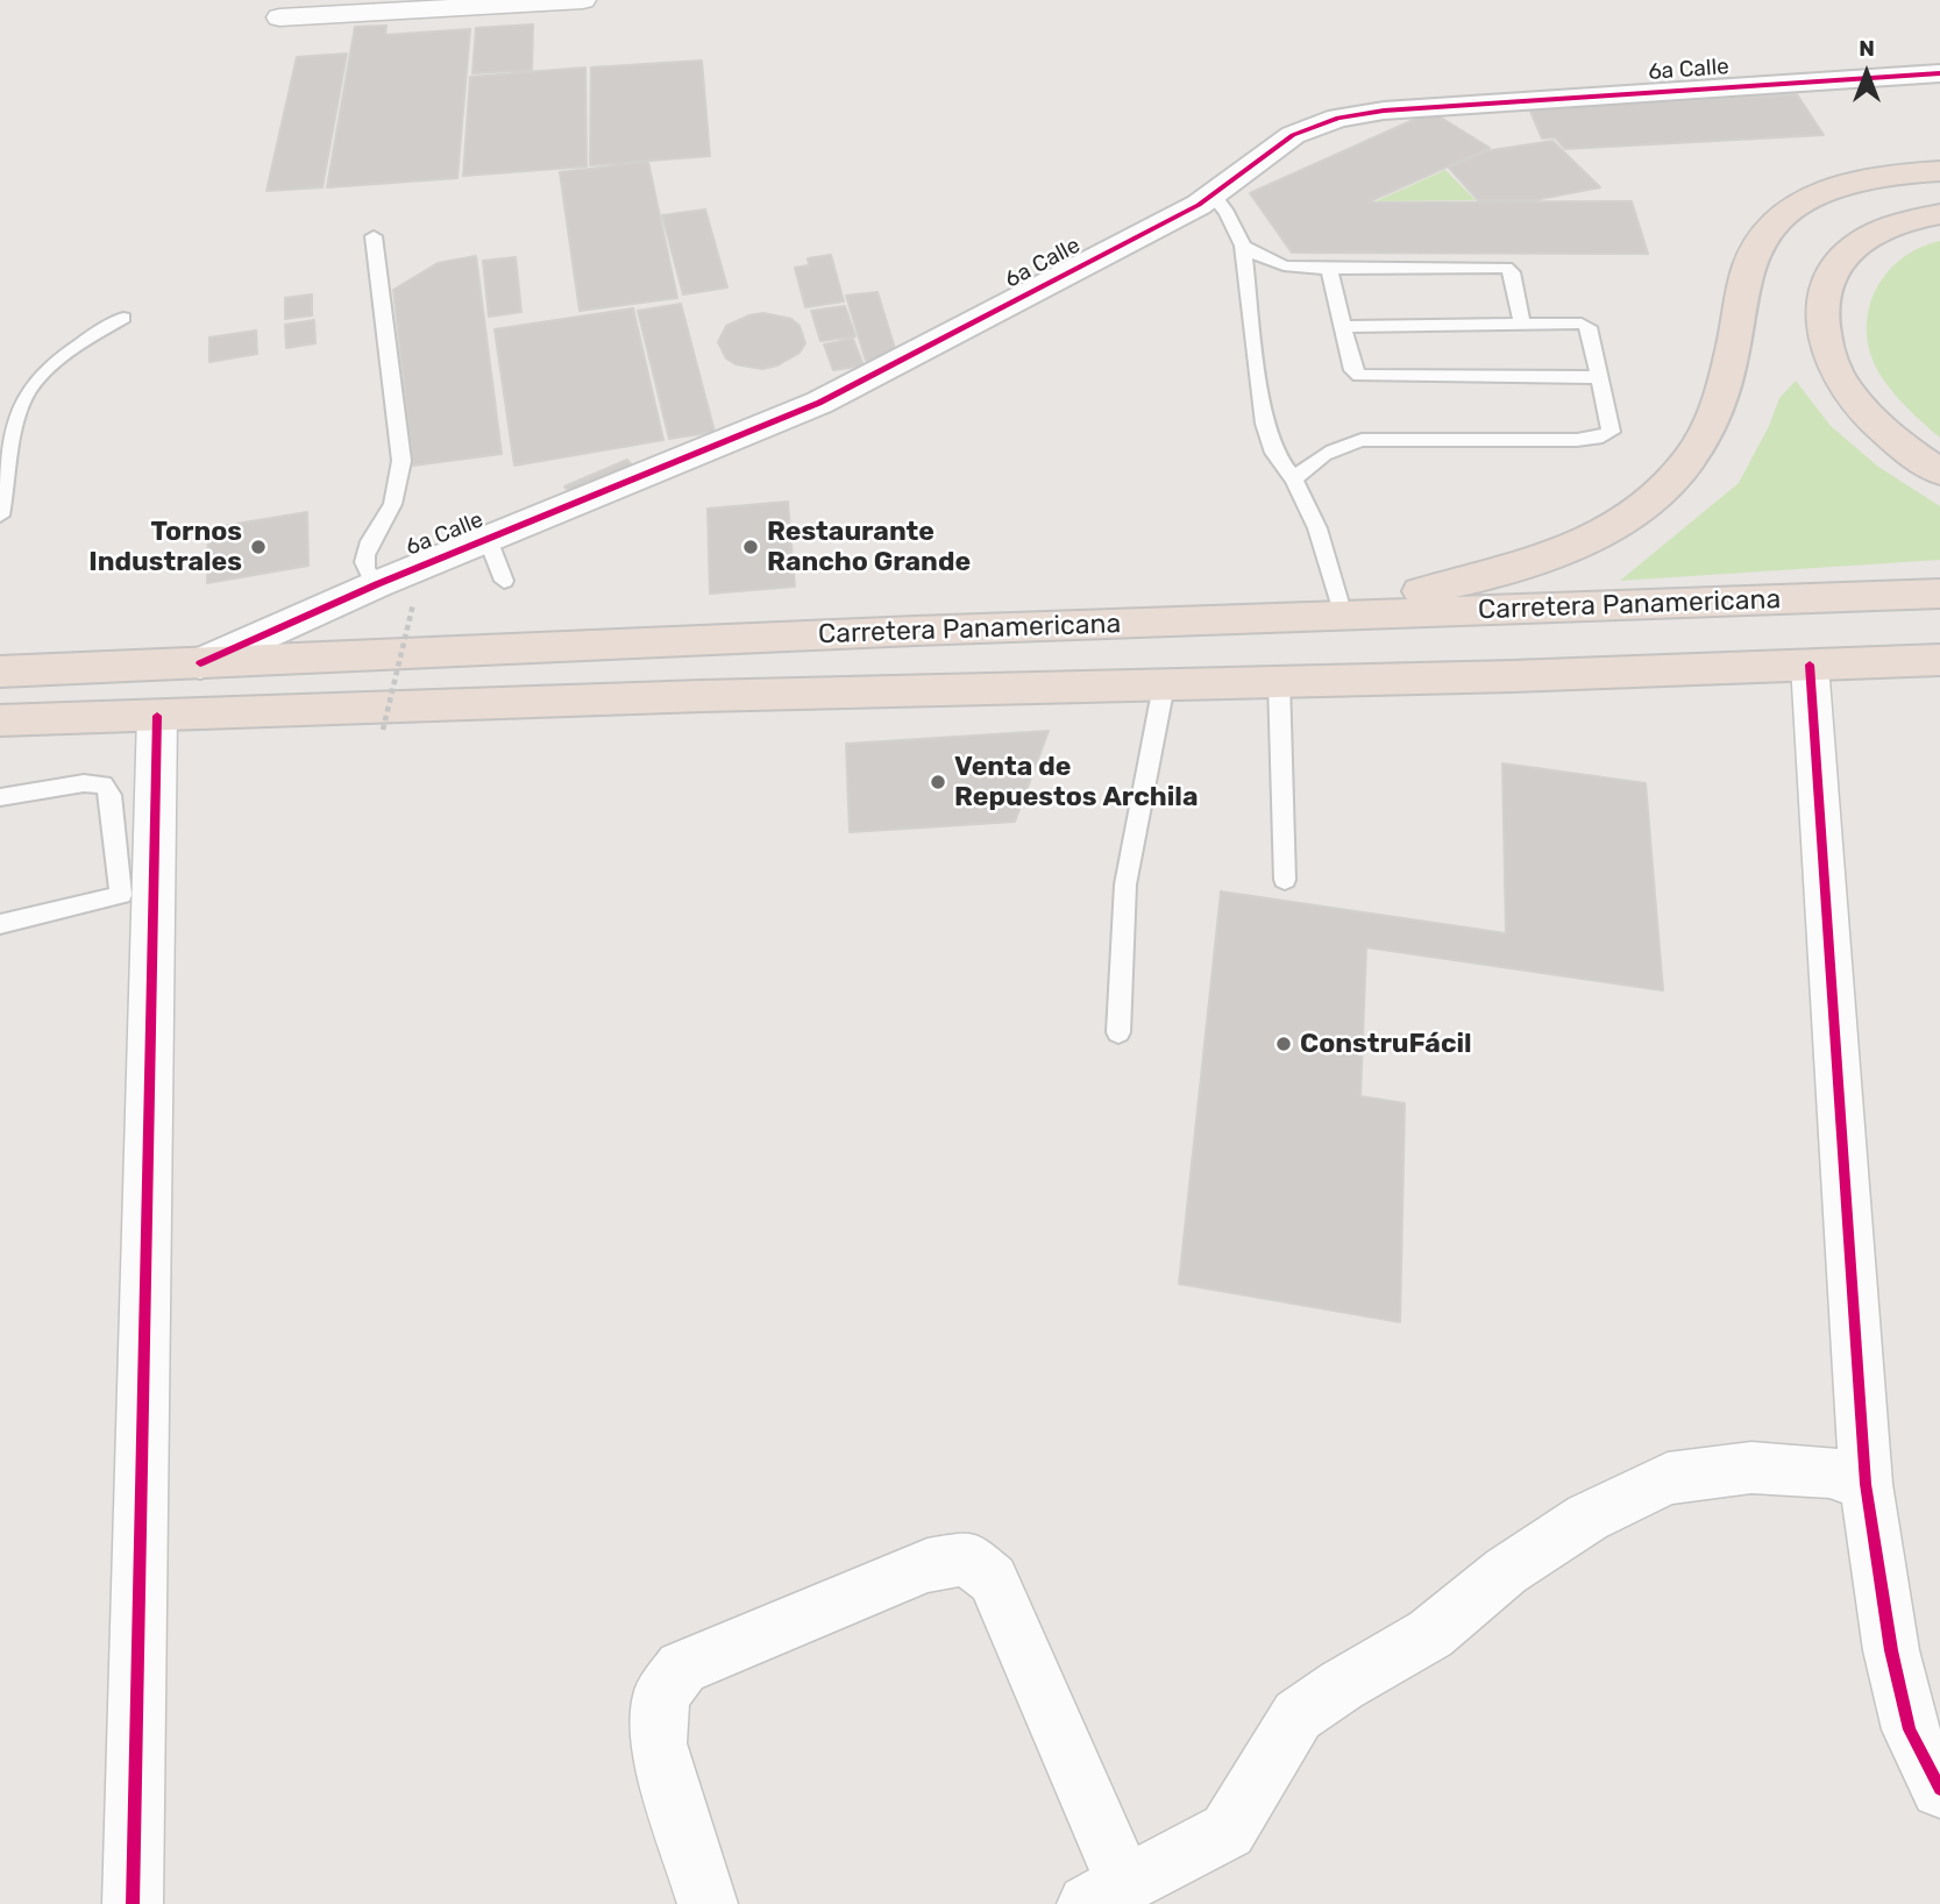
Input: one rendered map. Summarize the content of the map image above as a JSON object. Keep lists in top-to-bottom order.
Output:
{
  "streets": {
    "highway": ["Carretera Panamericana"],
    "street": ["6a Calle"]
  },
  "crossings": [
    ["6a Calle", "Carretera Panamericana"]
  ],
  "places": [
    "Tornos Industrales",
    "Restaurante Rancho Grande",
    "Venta de Repuestos Archila",
    "ConstruFácil"
  ],
  "north": "top"
}
